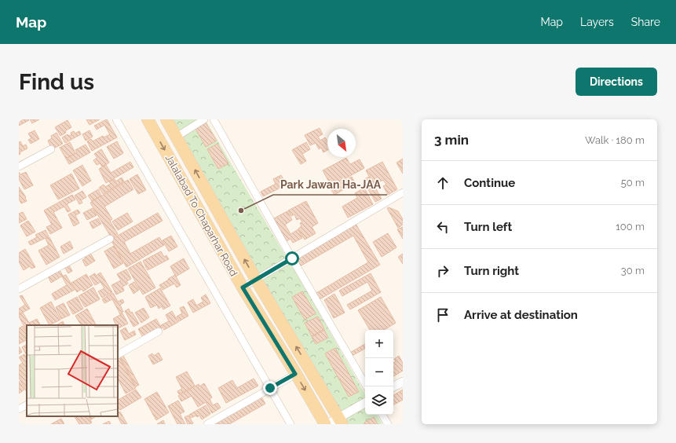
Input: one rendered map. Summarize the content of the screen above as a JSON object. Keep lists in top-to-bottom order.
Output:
{
  "streets": {
    "main road": ["Jalalabad To Chaparhar Road"]
  },
  "places": ["Park Jawan Ha-JAA"],
  "north": "bottom right",
  "page": {
    "header": "Map",
    "nav": ["Map", "Layers", "Share"],
    "buttons": "Directions",
    "title": "Find us",
    "heading": ["3 min", "Walk · 180 m"],
    "list": [
      ["Continue", "50 m"],
      ["Turn left", "100 m"],
      ["Turn right", "30 m"],
      "Arrive at destination"
    ],
    "map_buttons": ["+", "−"]
  }
}
